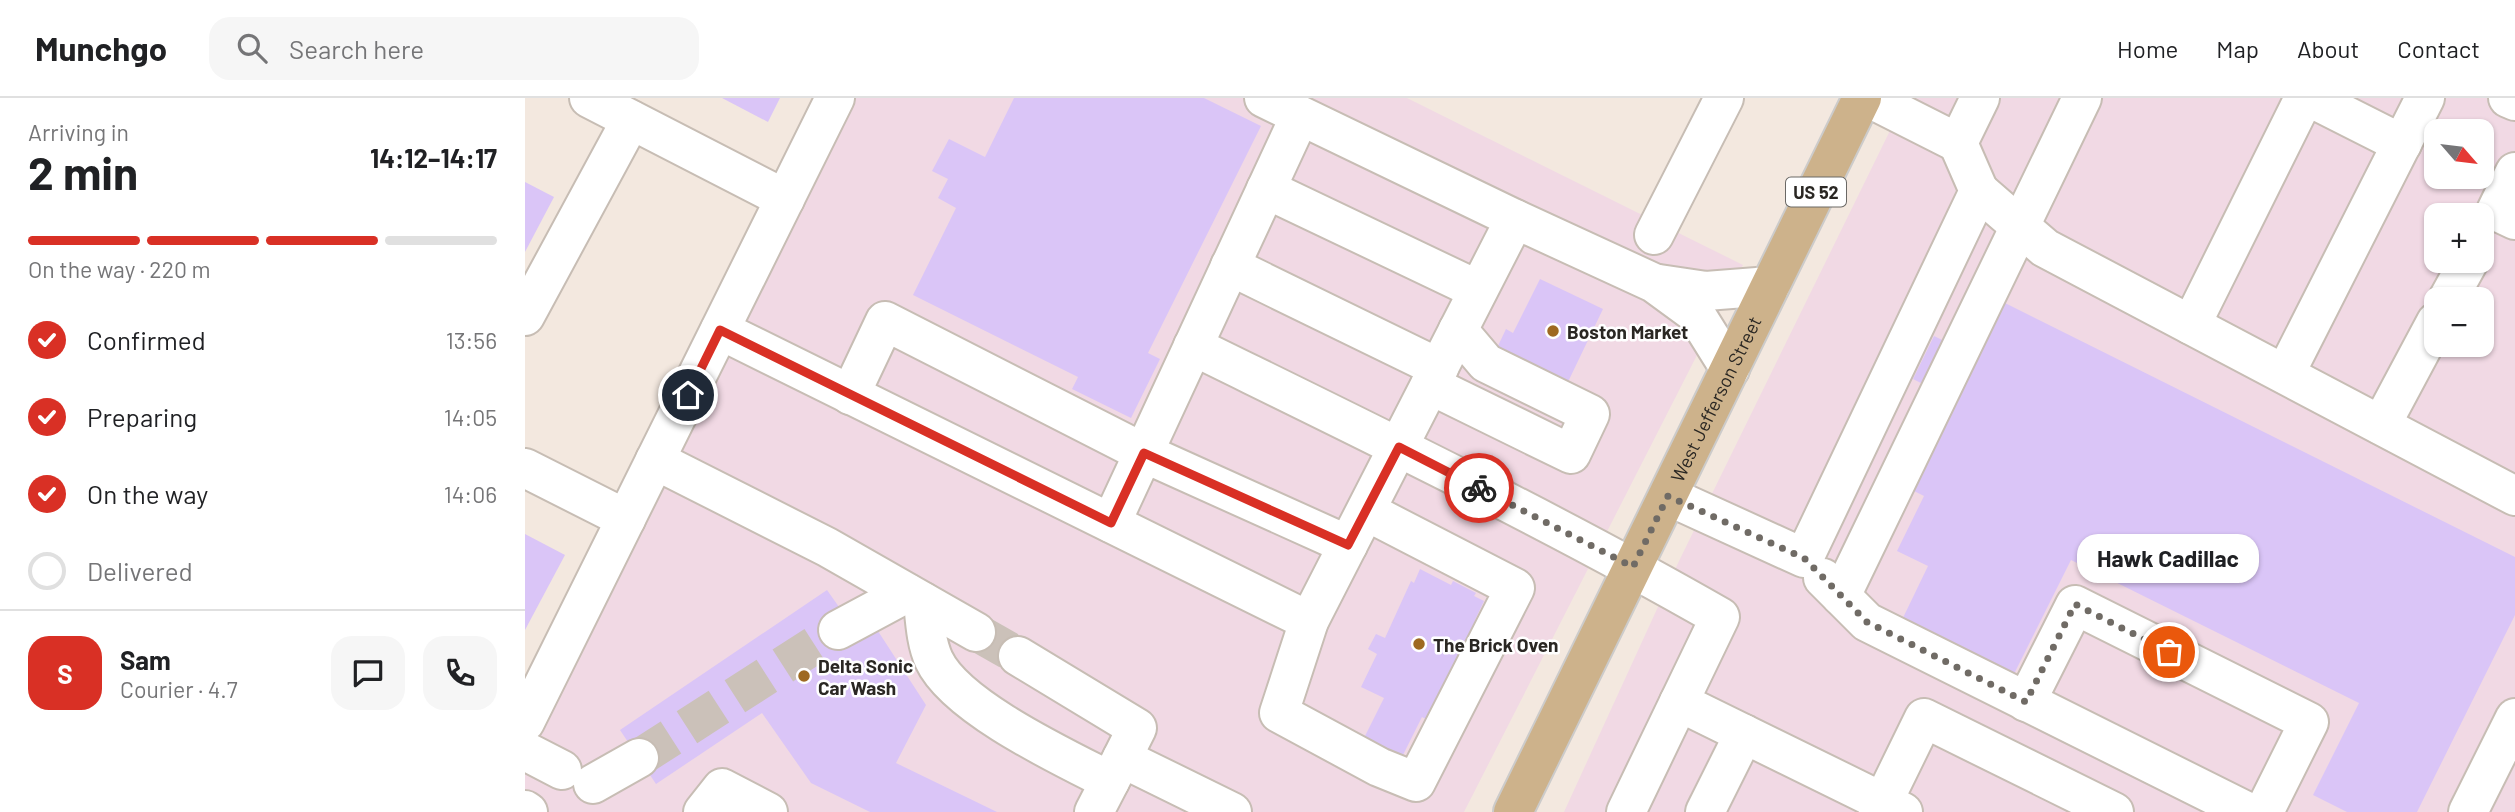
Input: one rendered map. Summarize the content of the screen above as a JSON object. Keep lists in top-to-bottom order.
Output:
{
  "streets": {
    "main road": ["US 52", "West Jefferson Street"]
  },
  "places": [
    "Boston Market",
    "The Brick Oven",
    "Hawk Cadillac",
    "Delta Sonic Car Wash"
  ],
  "north": "bottom right",
  "page": {
    "header": "Munchgo",
    "search": "Search here",
    "nav": [
      "Home",
      "Map",
      "About",
      "Contact"
    ],
    "heading": ["2 min", "Arriving in", "14:12–14:17"],
    "panel": ["Sam", "Courier · 4.7"],
    "map_buttons": ["+", "−"],
    "bar": "On the way · 220 m",
    "list": [
      ["Confirmed", "13:56"],
      ["Preparing", "14:05"],
      ["On the way", "14:06"],
      "Delivered"
    ],
    "bubble": "Hawk Cadillac",
    "round": "S"
  }
}
